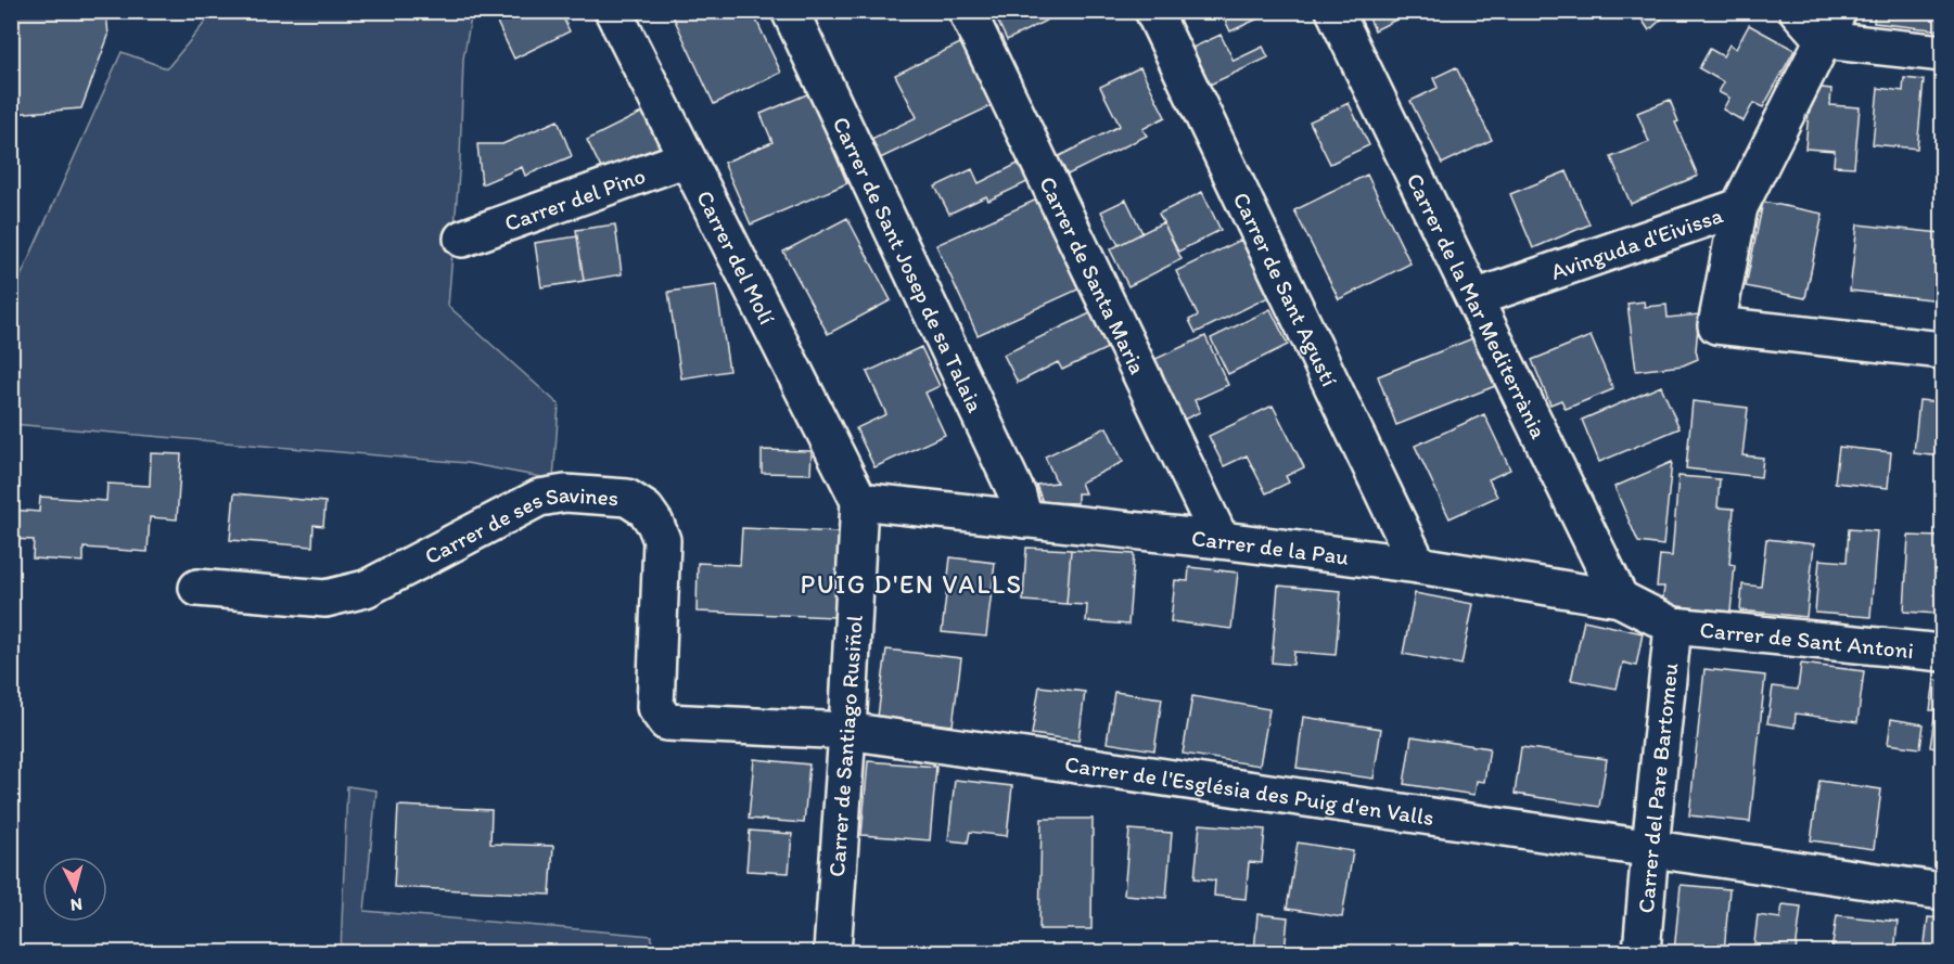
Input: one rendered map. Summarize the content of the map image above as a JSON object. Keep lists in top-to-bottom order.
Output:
{
  "streets": {
    "street": [
      "Carrer del Pino",
      "Avinguda d'Eivissa",
      "Carrer del Molí",
      "Carrer de Sant Josep de sa Talaia",
      "Carrer de Santa Maria",
      "Carrer de Sant Agustí",
      "Carrer de la Mar Mediterrània",
      "Carrer de ses Savines",
      "Carrer de la Pau",
      "Carrer de Sant Antoni",
      "Carrer de Santiago Rusiñol",
      "Carrer de l'Església des Puig d'en Valls",
      "Carrer del Pare Bartomeu"
    ]
  },
  "crossings": [
    ["Carrer del Pino", "Carrer del Molí"],
    ["Avinguda d'Eivissa", "Carrer de la Mar Mediterrània"],
    ["Carrer del Molí", "Carrer de la Pau"],
    ["Carrer del Molí", "Carrer de Santiago Rusiñol"],
    ["Carrer de Sant Josep de sa Talaia", "Carrer de la Pau"],
    ["Carrer de Santa Maria", "Carrer de la Pau"],
    ["Carrer de Sant Agustí", "Carrer de la Pau"],
    ["Carrer de la Mar Mediterrània", "Carrer de la Pau"],
    ["Carrer de ses Savines", "Carrer de Santiago Rusiñol"],
    ["Carrer de ses Savines", "Carrer de l'Església des Puig d'en Valls"],
    ["Carrer de la Pau", "Carrer de Sant Antoni"],
    ["Carrer de la Pau", "Carrer de Santiago Rusiñol"],
    ["Carrer de la Pau", "Carrer del Pare Bartomeu"],
    ["Carrer de Sant Antoni", "Carrer del Pare Bartomeu"],
    ["Carrer de Santiago Rusiñol", "Carrer de l'Església des Puig d'en Valls"],
    ["Carrer de l'Església des Puig d'en Valls", "Carrer del Pare Bartomeu"]
  ],
  "districts": ["PUIG D'EN VALLS"],
  "north": "bottom"
}
